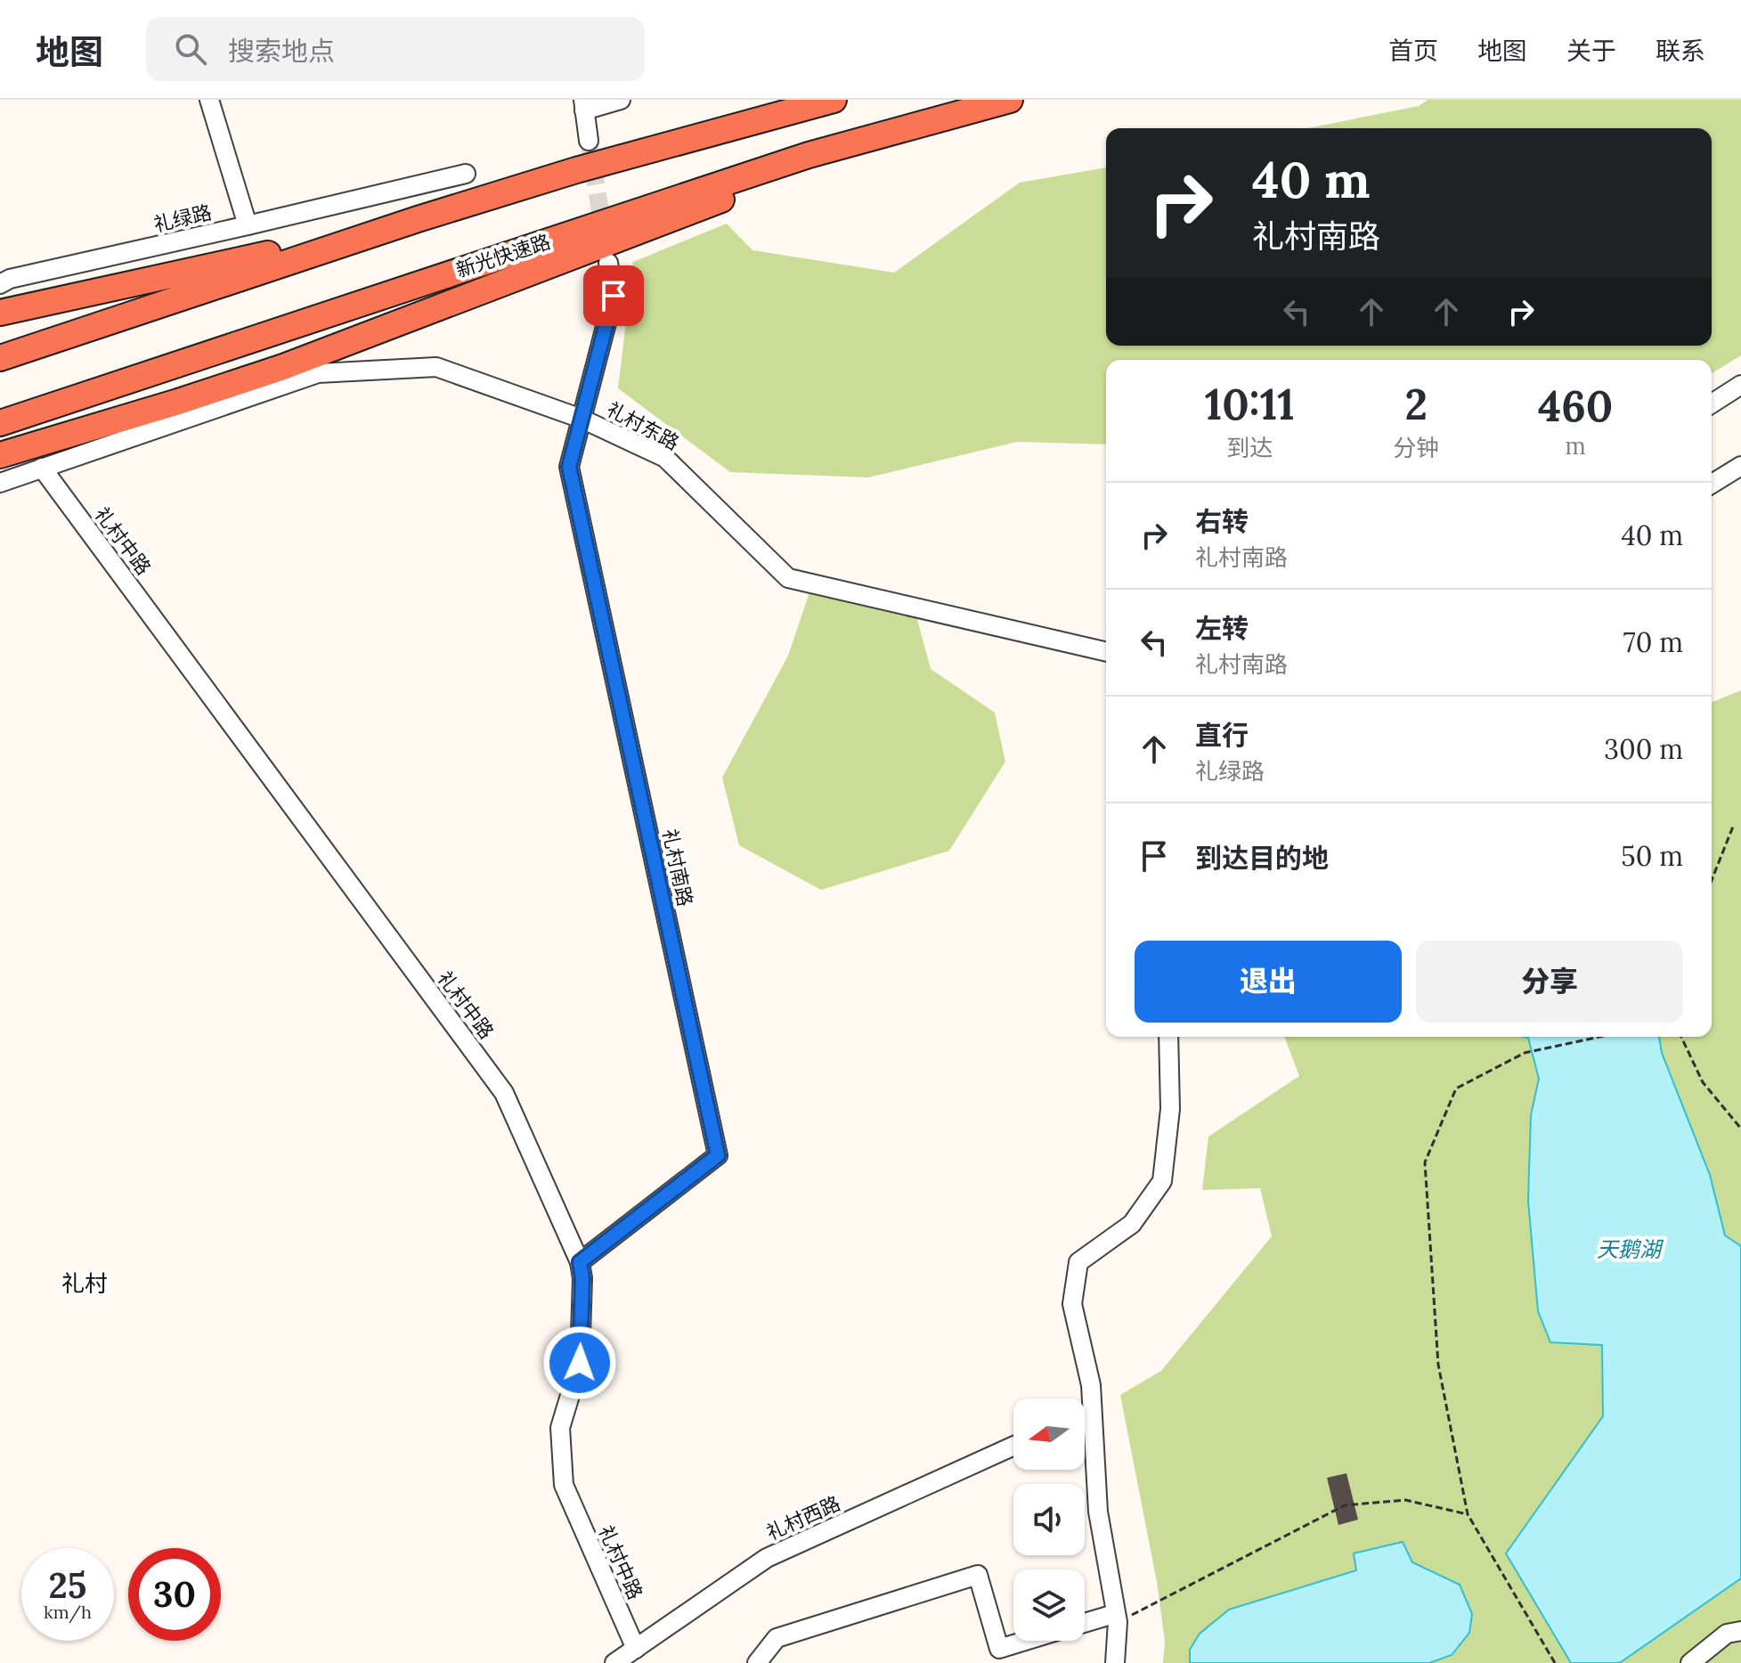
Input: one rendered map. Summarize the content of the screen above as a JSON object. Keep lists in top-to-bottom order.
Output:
{
  "streets": {
    "highway": ["新光快速路"],
    "street": [
      "礼绿路",
      "礼村东路",
      "礼村中路",
      "礼村南路",
      "礼村西路"
    ]
  },
  "crossings": [
    ["礼村东路", "礼村中路"],
    ["礼村东路", "礼村南路"],
    ["礼村中路", "礼村南路"],
    ["礼村中路", "礼村西路"]
  ],
  "districts": ["礼村"],
  "water": ["天鹅湖"],
  "north": "left",
  "page": {
    "header": "地图",
    "search": "搜索地点",
    "nav": [
      "首页",
      "地图",
      "关于",
      "联系"
    ],
    "turn": ["40 m", "礼村南路"],
    "eta": [
      "10:11",
      "到达",
      "2",
      "分钟",
      "460",
      "m"
    ],
    "list": [
      {
        "name": "右转",
        "note": "礼村南路",
        "value": "40 m"
      },
      {
        "name": "左转",
        "note": "礼村南路",
        "value": "70 m"
      },
      {
        "name": "直行",
        "note": "礼绿路",
        "value": "300 m"
      },
      {
        "name": "到达目的地",
        "value": "50 m"
      }
    ],
    "buttons": ["退出", "分享"],
    "speed": "25 km/h",
    "limit": "30"
  }
}
